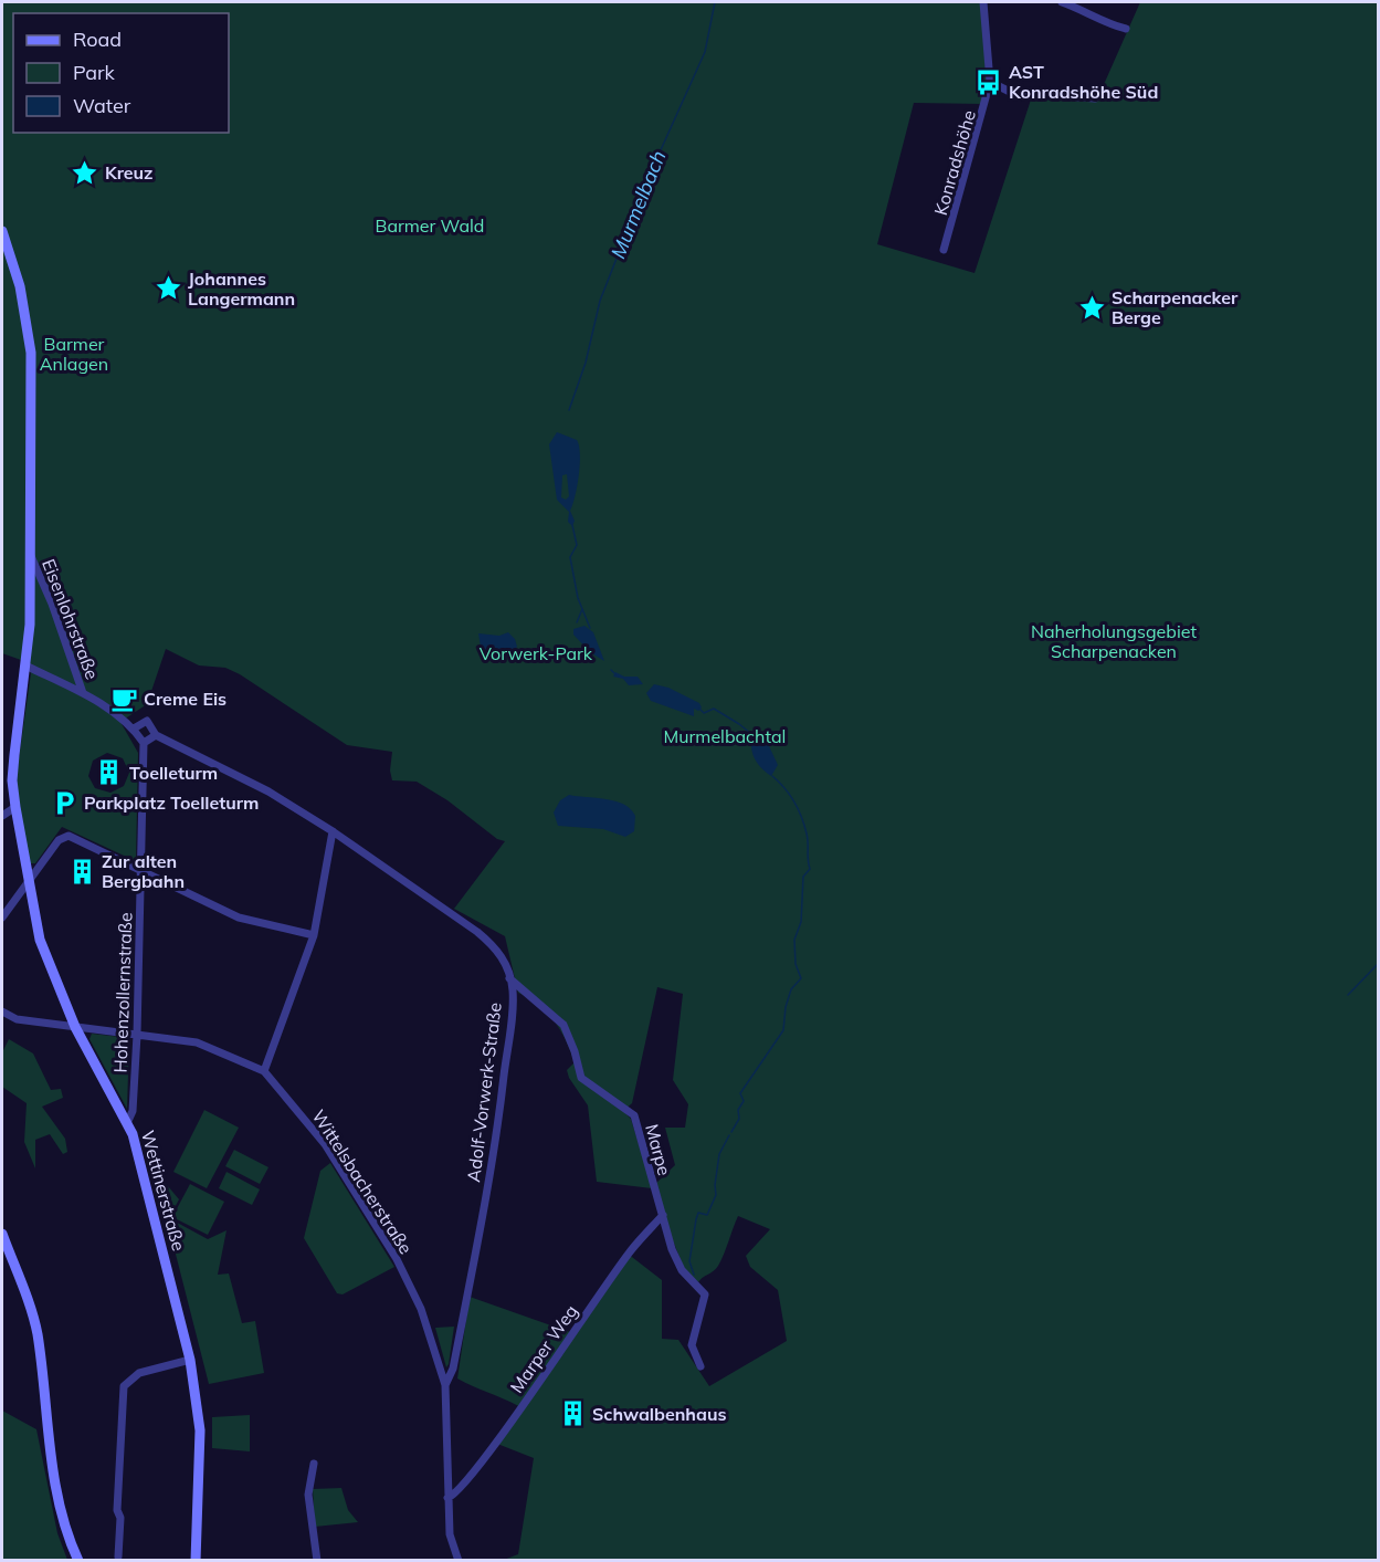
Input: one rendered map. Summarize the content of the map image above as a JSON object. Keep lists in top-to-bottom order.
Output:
{
  "streets": {
    "street": [
      "Konradshöhe",
      "Eisenlohrstraße",
      "Hohenzollernstraße",
      "Adolf-Vorwerk-Straße",
      "Marpe",
      "Wittelsbacherstraße",
      "Wettinerstraße",
      "Marper Weg"
    ]
  },
  "crossings": [
    ["Eisenlohrstraße", "Wettinerstraße"],
    ["Hohenzollernstraße", "Wittelsbacherstraße"],
    ["Hohenzollernstraße", "Wettinerstraße"],
    ["Adolf-Vorwerk-Straße", "Marpe"],
    ["Adolf-Vorwerk-Straße", "Wittelsbacherstraße"],
    ["Adolf-Vorwerk-Straße", "Marper Weg"],
    ["Marpe", "Marper Weg"],
    ["Wittelsbacherstraße", "Wettinerstraße"]
  ],
  "water": ["Murmelbach"],
  "parks": [
    "Barmer Wald",
    "Barmer Anlagen",
    "Naherholungsgebiet Scharpenacken",
    "Vorwerk-Park",
    "Murmelbachtal"
  ],
  "places": {
    "bus stop": ["AST Konradshöhe Süd"],
    "place": ["Kreuz", "Johannes Langermann", "Scharpenacker Berge"],
    "cafe": ["Creme Eis"],
    "building": ["Toelleturm", "Zur alten Bergbahn", "Schwalbenhaus"],
    "parking": ["Parkplatz Toelleturm"]
  },
  "legend": ["Road", "Park", "Water"]
}
